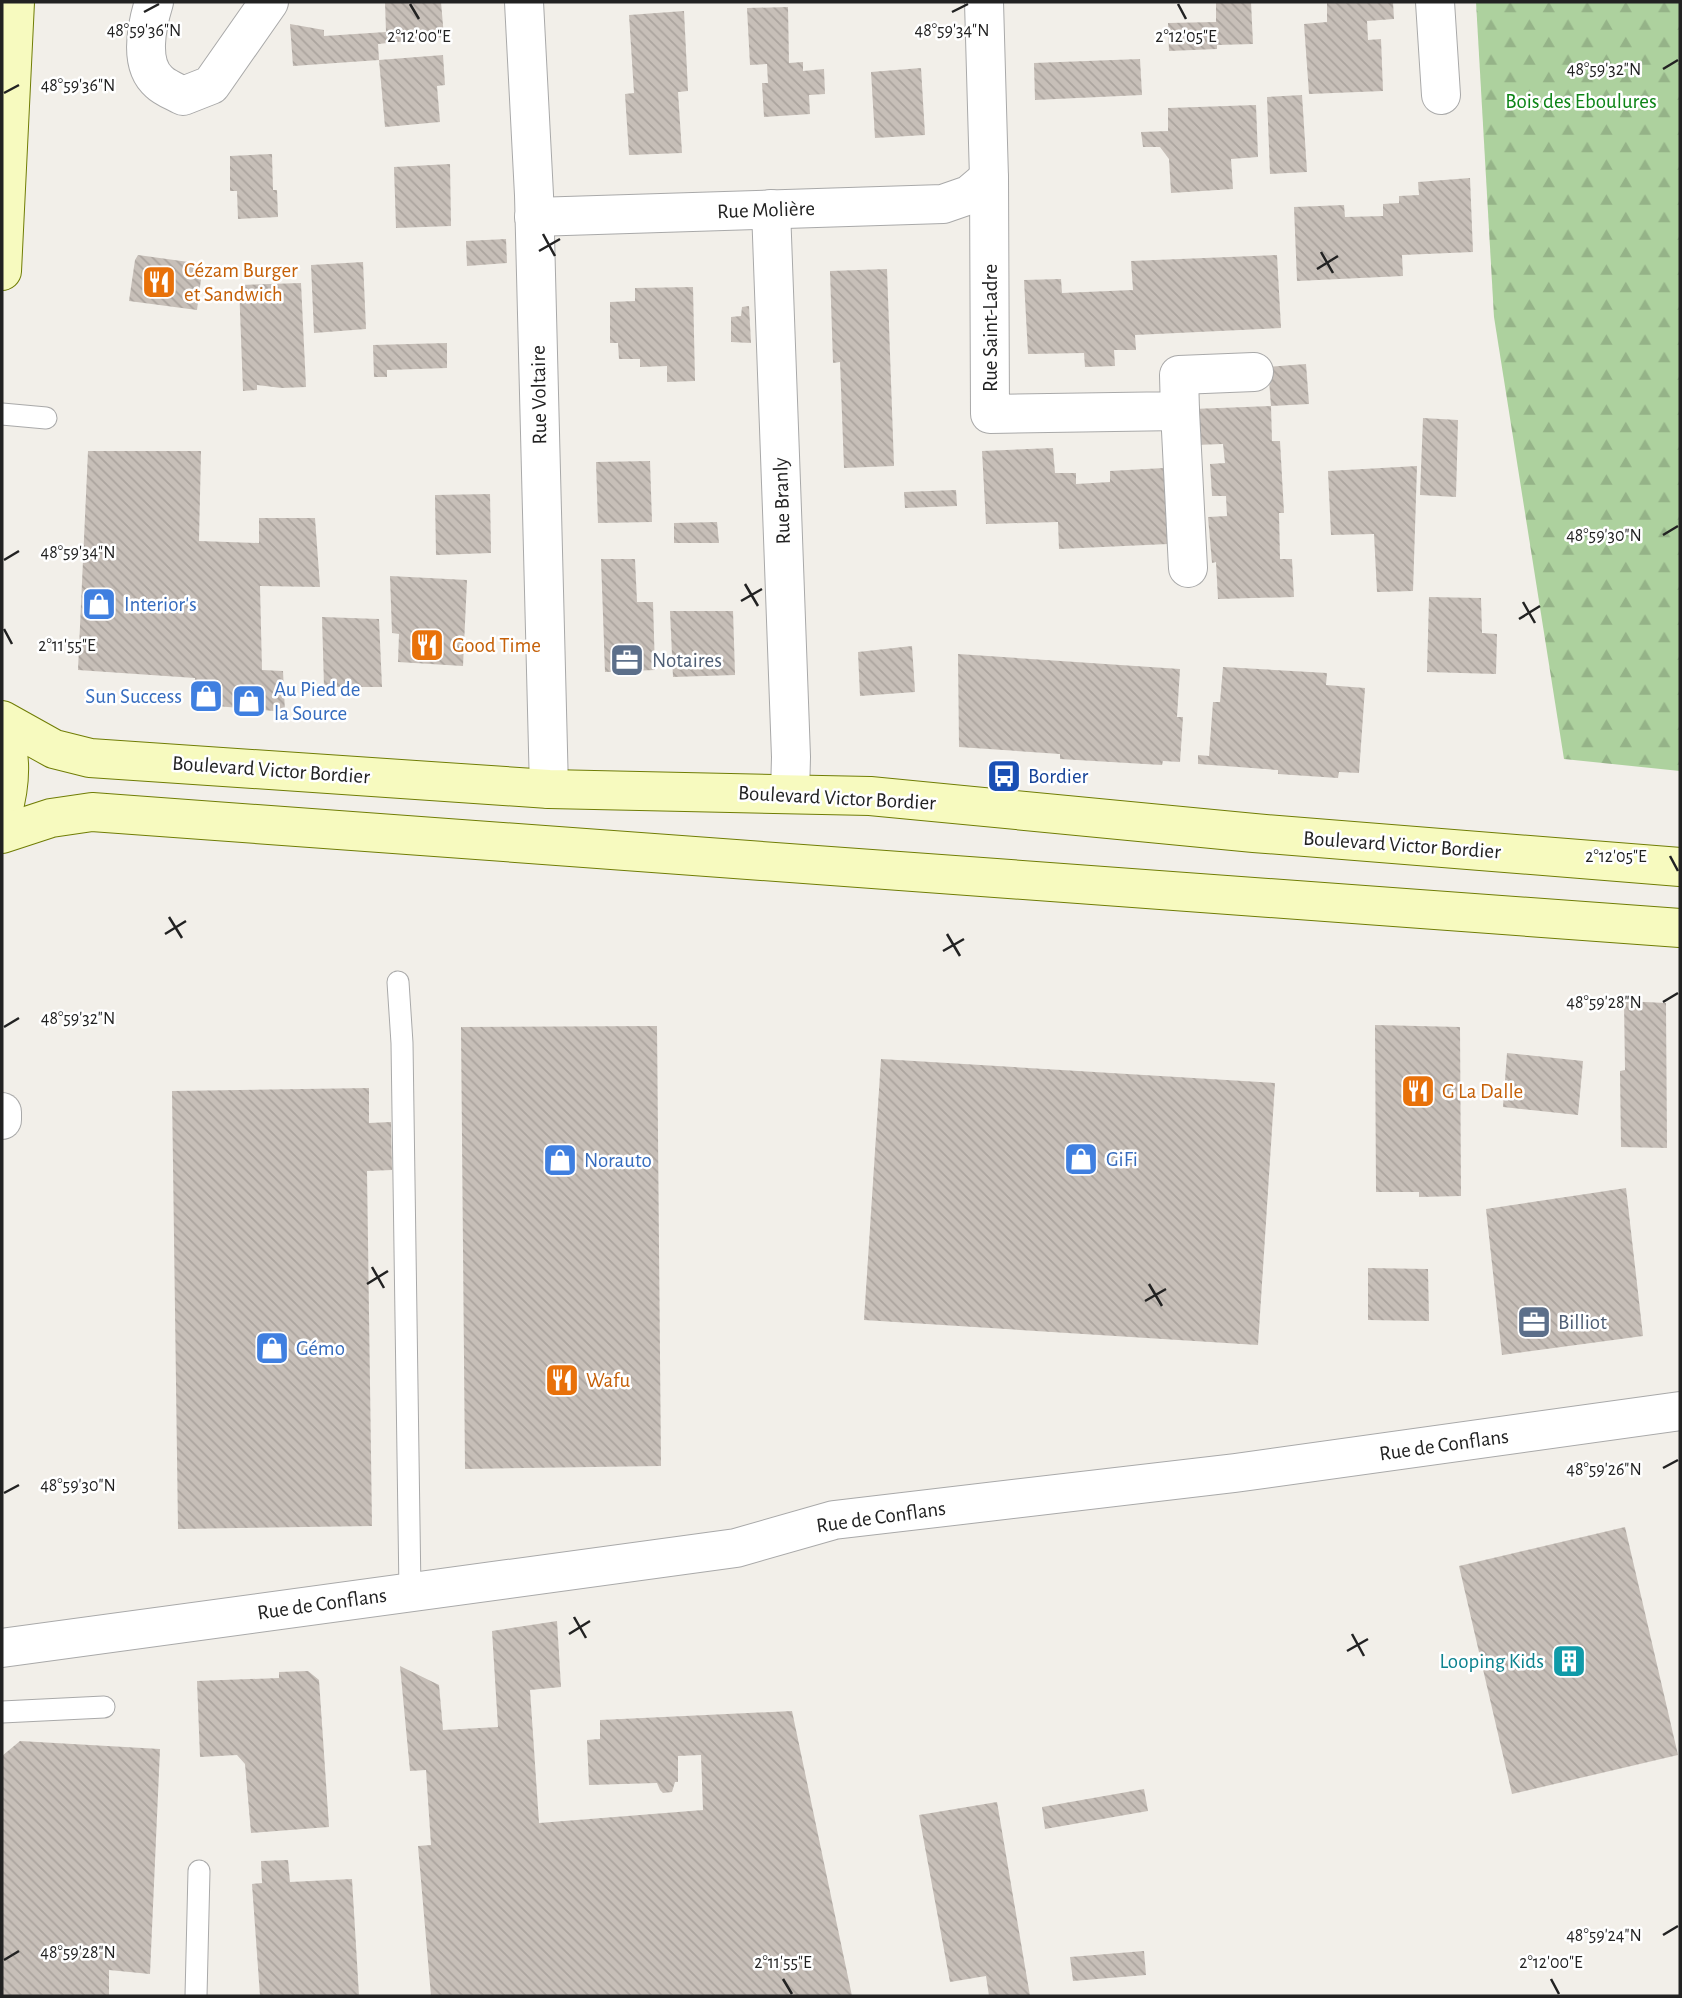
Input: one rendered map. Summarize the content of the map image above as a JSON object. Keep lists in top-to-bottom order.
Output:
{
  "streets": {
    "main road": ["Boulevard Victor Bordier"],
    "street": [
      "Rue Molière",
      "Rue Saint-Ladre",
      "Rue Voltaire",
      "Rue Branly",
      "Rue de Conflans"
    ]
  },
  "crossings": [
    ["Rue Molière", "Rue Saint-Ladre"],
    ["Rue Molière", "Rue Voltaire"],
    ["Rue Molière", "Rue Branly"],
    ["Rue Voltaire", "Boulevard Victor Bordier"],
    ["Rue Branly", "Boulevard Victor Bordier"]
  ],
  "parks": ["Bois des Eboulures"],
  "places": {
    "restaurant": [
      "Cézam Burger et Sandwich",
      "Good Time",
      "G La Dalle",
      "Wafu"
    ],
    "shop": [
      "Interior's",
      "Sun Success",
      "Au Pied de la Source",
      "GiFi",
      "Norauto",
      "Gémo"
    ],
    "office": ["Notaires", "Billiot"],
    "bus stop": ["Bordier"],
    "building": ["Looping Kids"]
  },
  "coordinates": [
    "48°59'36\"N",
    "48°59'34\"N",
    "2°12'00\"E",
    "2°12'05\"E",
    "48°59'32\"N",
    "48°59'30\"N",
    "2°11'55\"E",
    "48°59'28\"N",
    "48°59'26\"N",
    "48°59'24\"N"
  ]
}
